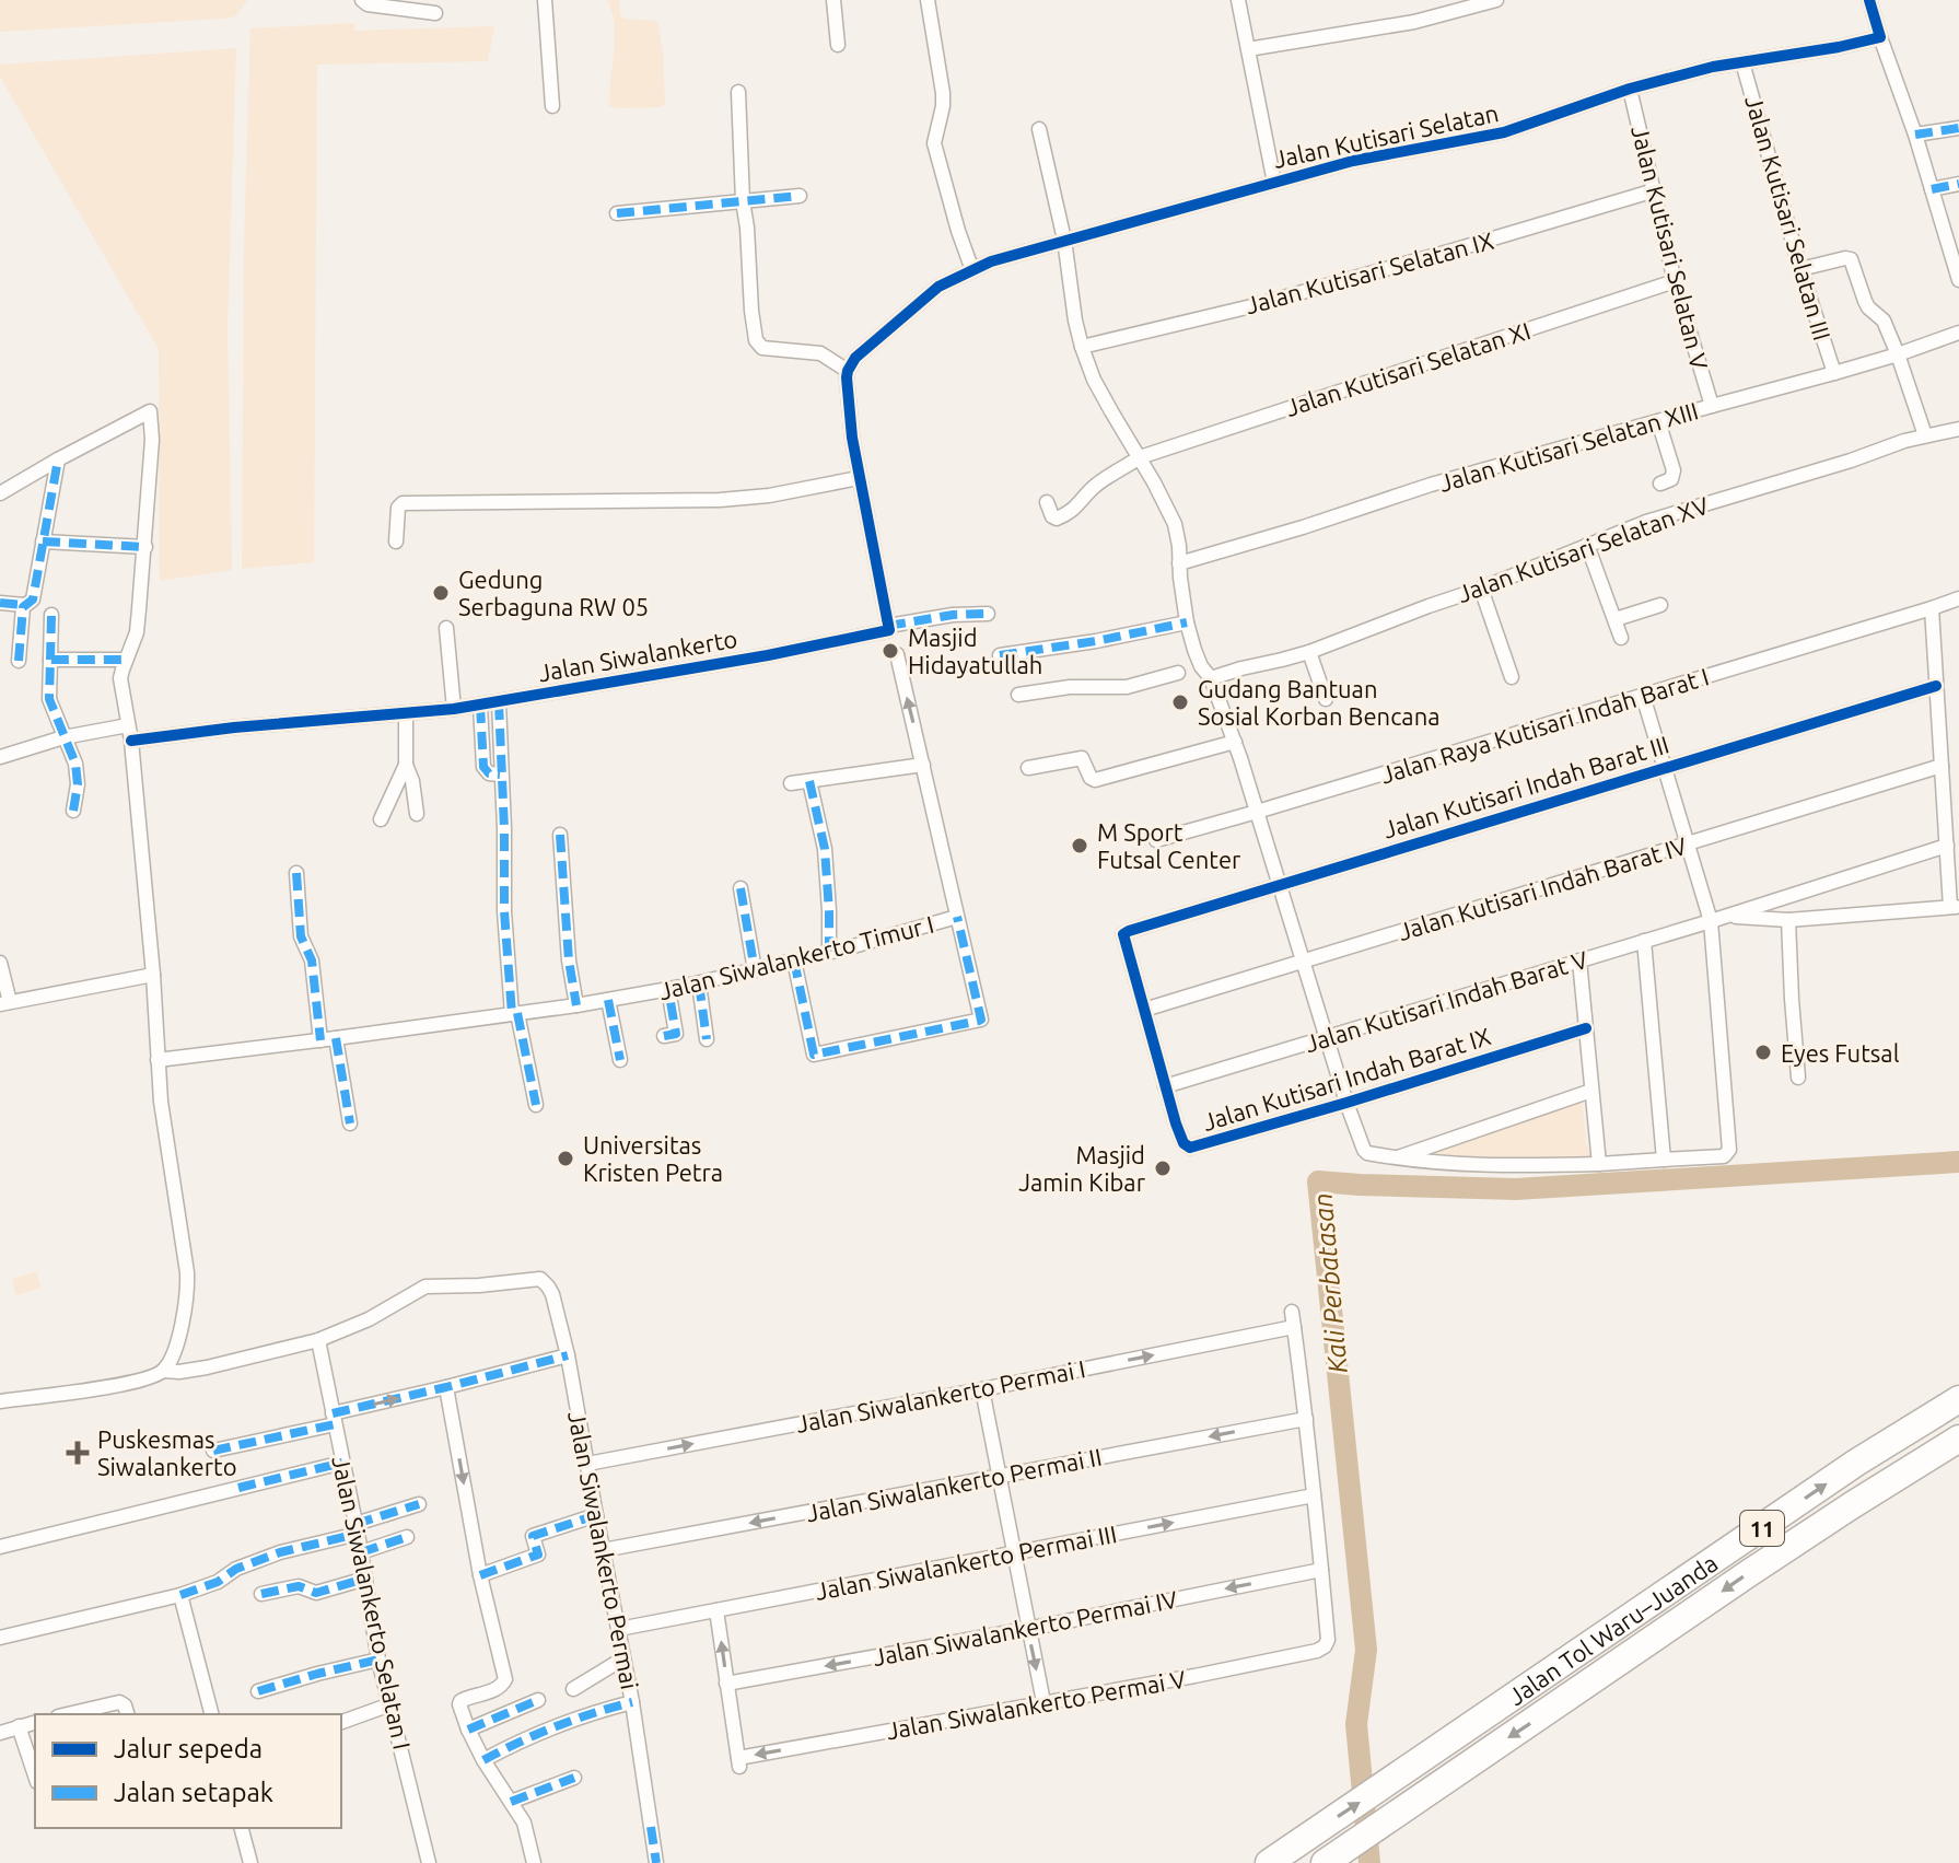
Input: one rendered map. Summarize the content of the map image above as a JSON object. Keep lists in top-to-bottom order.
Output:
{
  "streets": {
    "highway": ["11", "Jalan Tol Waru–Juanda"],
    "street": [
      "Jalan Kutisari Selatan",
      "Jalan Kutisari Selatan III",
      "Jalan Kutisari Selatan V",
      "Jalan Kutisari Selatan IX",
      "Jalan Kutisari Selatan XI",
      "Jalan Kutisari Selatan XIII",
      "Jalan Kutisari Selatan XV",
      "Jalan Siwalankerto",
      "Jalan Raya Kutisari Indah Barat I",
      "Jalan Kutisari Indah Barat III",
      "Jalan Kutisari Indah Barat IV",
      "Jalan Siwalankerto Timur I",
      "Jalan Kutisari Indah Barat V",
      "Jalan Kutisari Indah Barat IX",
      "Jalan Siwalankerto Permai I",
      "Jalan Siwalankerto Permai II",
      "Jalan Siwalankerto Permai",
      "Jalan Siwalankerto Permai III",
      "Jalan Siwalankerto Selatan I",
      "Jalan Siwalankerto Permai IV",
      "Jalan Siwalankerto Permai V"
    ]
  },
  "crossings": [
    ["Jalan Kutisari Selatan", "Jalan Kutisari Selatan III"],
    ["Jalan Kutisari Selatan", "Jalan Kutisari Selatan V"],
    ["Jalan Kutisari Selatan III", "Jalan Kutisari Selatan XIII"],
    ["Jalan Kutisari Selatan V", "Jalan Kutisari Selatan IX"],
    ["Jalan Kutisari Selatan V", "Jalan Kutisari Selatan XI"],
    ["Jalan Kutisari Selatan V", "Jalan Kutisari Selatan XIII"],
    ["Jalan Siwalankerto", "Jalan Siwalankerto Timur I"],
    ["Jalan Kutisari Indah Barat III", "Jalan Kutisari Indah Barat IX"],
    ["Jalan Kutisari Indah Barat IV", "Jalan Kutisari Indah Barat IX"],
    ["Jalan Kutisari Indah Barat V", "Jalan Kutisari Indah Barat IX"],
    ["Jalan Siwalankerto Permai I", "Jalan Siwalankerto Permai"],
    ["Jalan Siwalankerto Permai II", "Jalan Siwalankerto Permai"],
    ["Jalan Siwalankerto Permai", "Jalan Siwalankerto Permai III"],
    ["Jalan Siwalankerto Permai", "Jalan Siwalankerto Selatan I"],
    ["Jalan Siwalankerto Permai IV", "Jalan Siwalankerto Permai V"]
  ],
  "one_way": [
    "Jalan Siwalankerto Permai I",
    "Jalan Siwalankerto Permai II",
    "Jalan Siwalankerto Permai III",
    "Jalan Siwalankerto Permai IV",
    "Jalan Siwalankerto Permai V"
  ],
  "water": ["Kali Perbatasan"],
  "places": {
    "other": [
      "Gedung Serbaguna RW 05",
      "Masjid Hidayatullah",
      "Gudang Bantuan Sosial Korban Bencana",
      "M Sport Futsal Center",
      "Eyes Futsal",
      "Universitas Kristen Petra",
      "Masjid Jamin Kibar"
    ],
    "health": ["Puskesmas Siwalankerto"]
  },
  "legend": ["Jalur sepeda", "Jalan setapak"]
}
